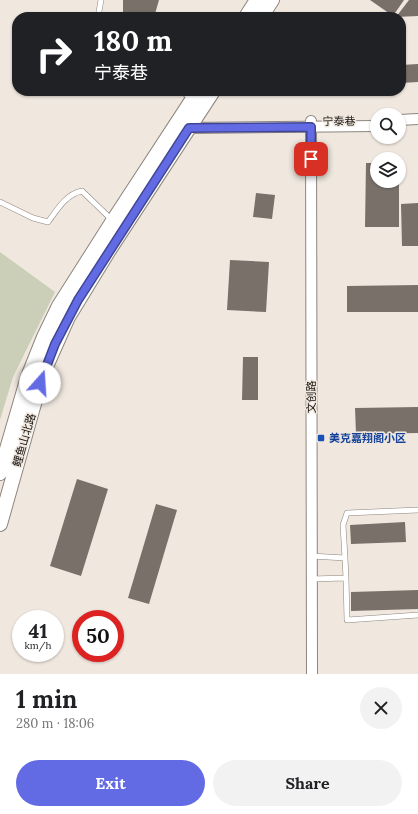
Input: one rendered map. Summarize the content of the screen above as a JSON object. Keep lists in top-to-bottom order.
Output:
{
  "streets": {
    "main road": ["鲤鱼山北路"],
    "street": ["宁泰巷", "文创路"]
  },
  "crossings": [
    ["宁泰巷", "文创路"],
    ["宁泰巷", "鲤鱼山北路"]
  ],
  "places": {
    "transit": ["美克嘉翔阁小区"]
  },
  "page": {
    "turn": ["180 m", "宁泰巷"],
    "speed": "41 km/h",
    "limit": "50",
    "heading": ["1 min", "280 m · 18:06"],
    "buttons": ["Exit", "Share"]
  }
}
